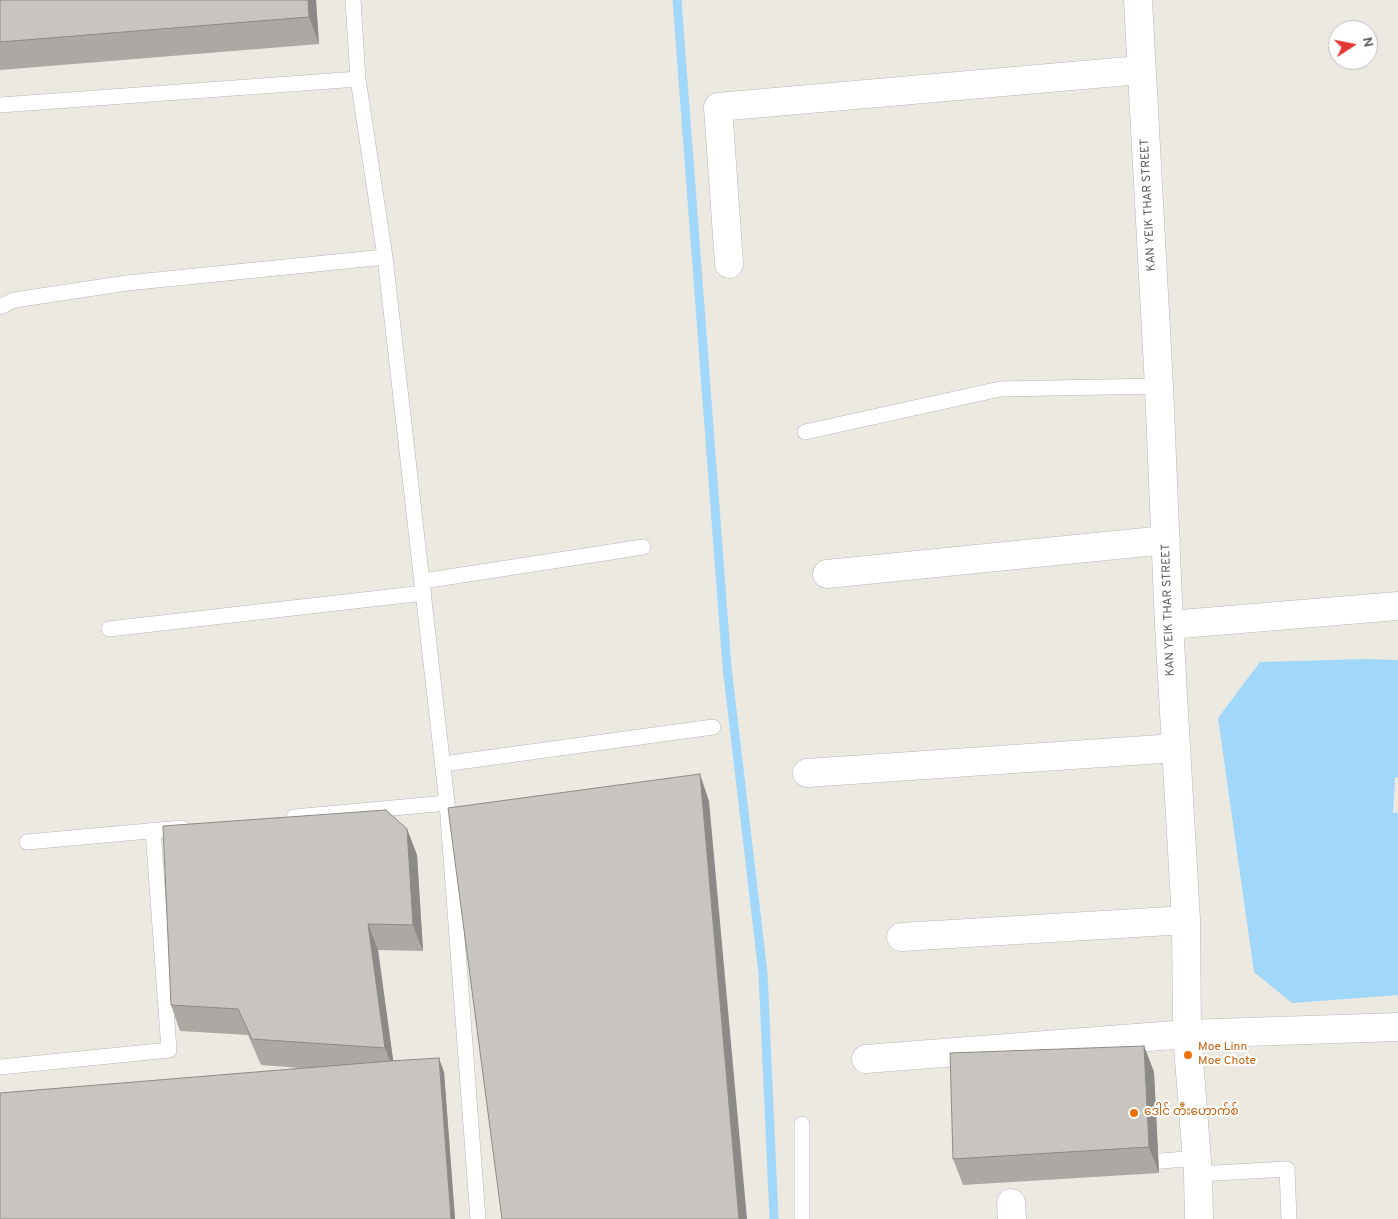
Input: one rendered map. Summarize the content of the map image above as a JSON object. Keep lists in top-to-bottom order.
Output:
{
  "streets": {
    "street": ["KAN YEIK THAR STREET"]
  },
  "places": ["Moe Linn Moe Chote", "ဒေါင် တီးဟောက်စ်"],
  "north": "right"
}
